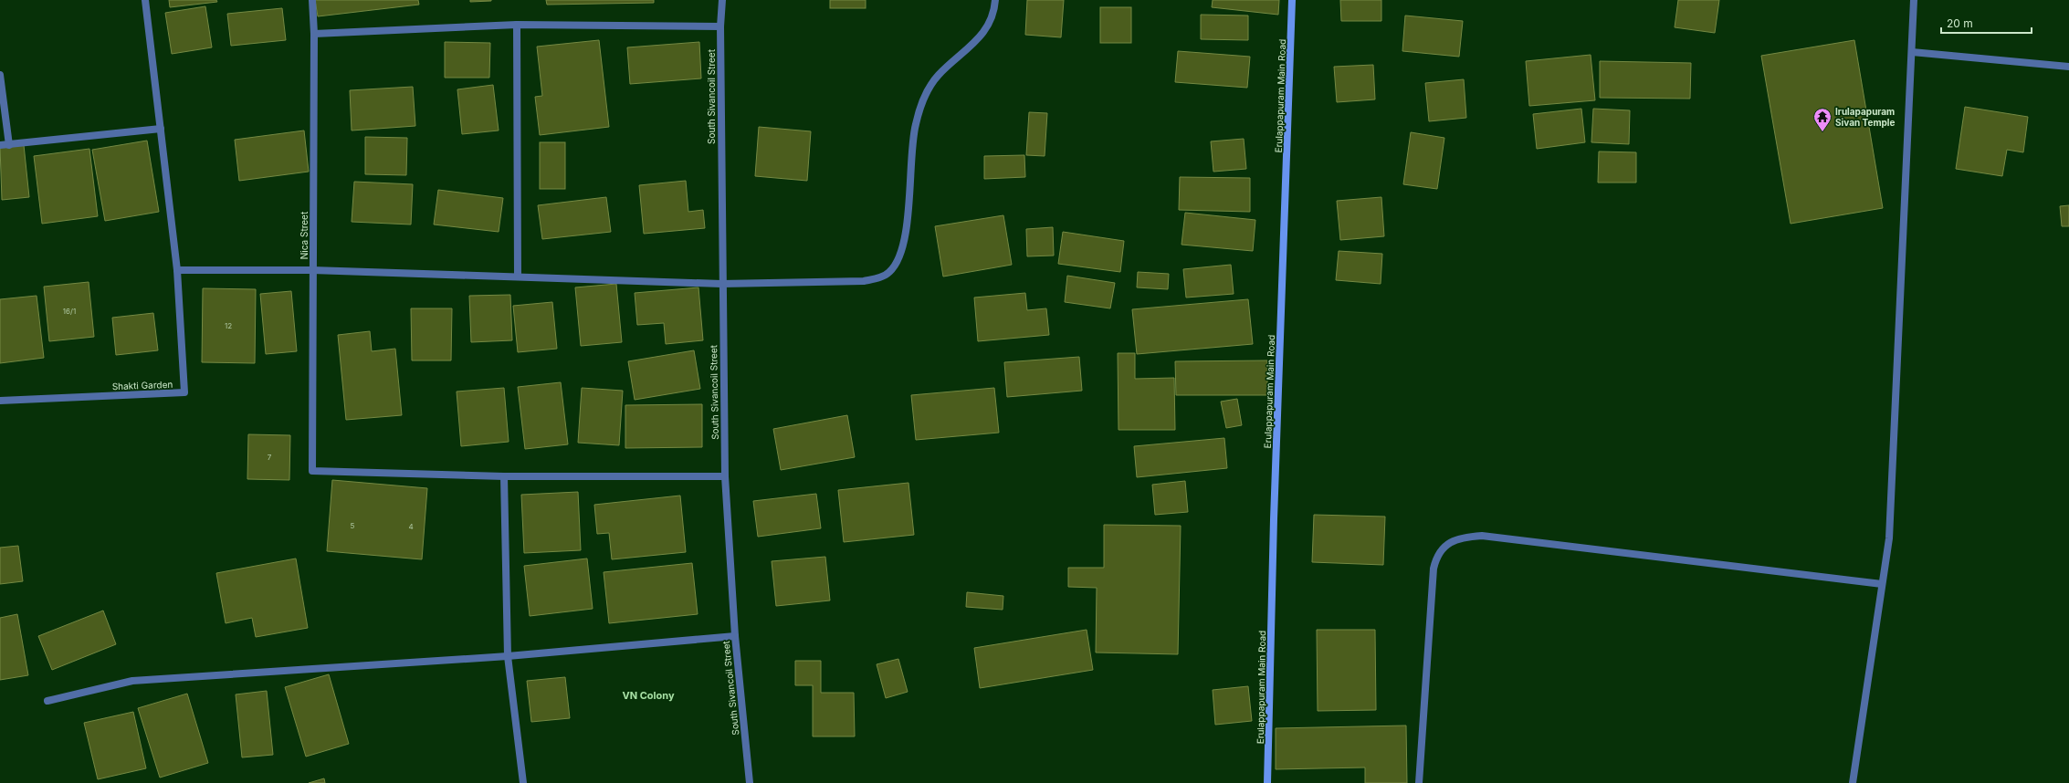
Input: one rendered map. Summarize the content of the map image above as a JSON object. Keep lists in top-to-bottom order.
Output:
{
  "streets": {
    "street": [
      "Erulappapuram Main Road",
      "South Sivancoil Street",
      "Nica Street",
      "Shakti Garden"
    ]
  },
  "districts": ["VN Colony"],
  "places": {
    "temple": ["Irulapapuram Sivan Temple"]
  },
  "house_numbers": [
    "16/1",
    "12",
    "7",
    "5",
    "4"
  ],
  "scale_bar": "20 m"
}
